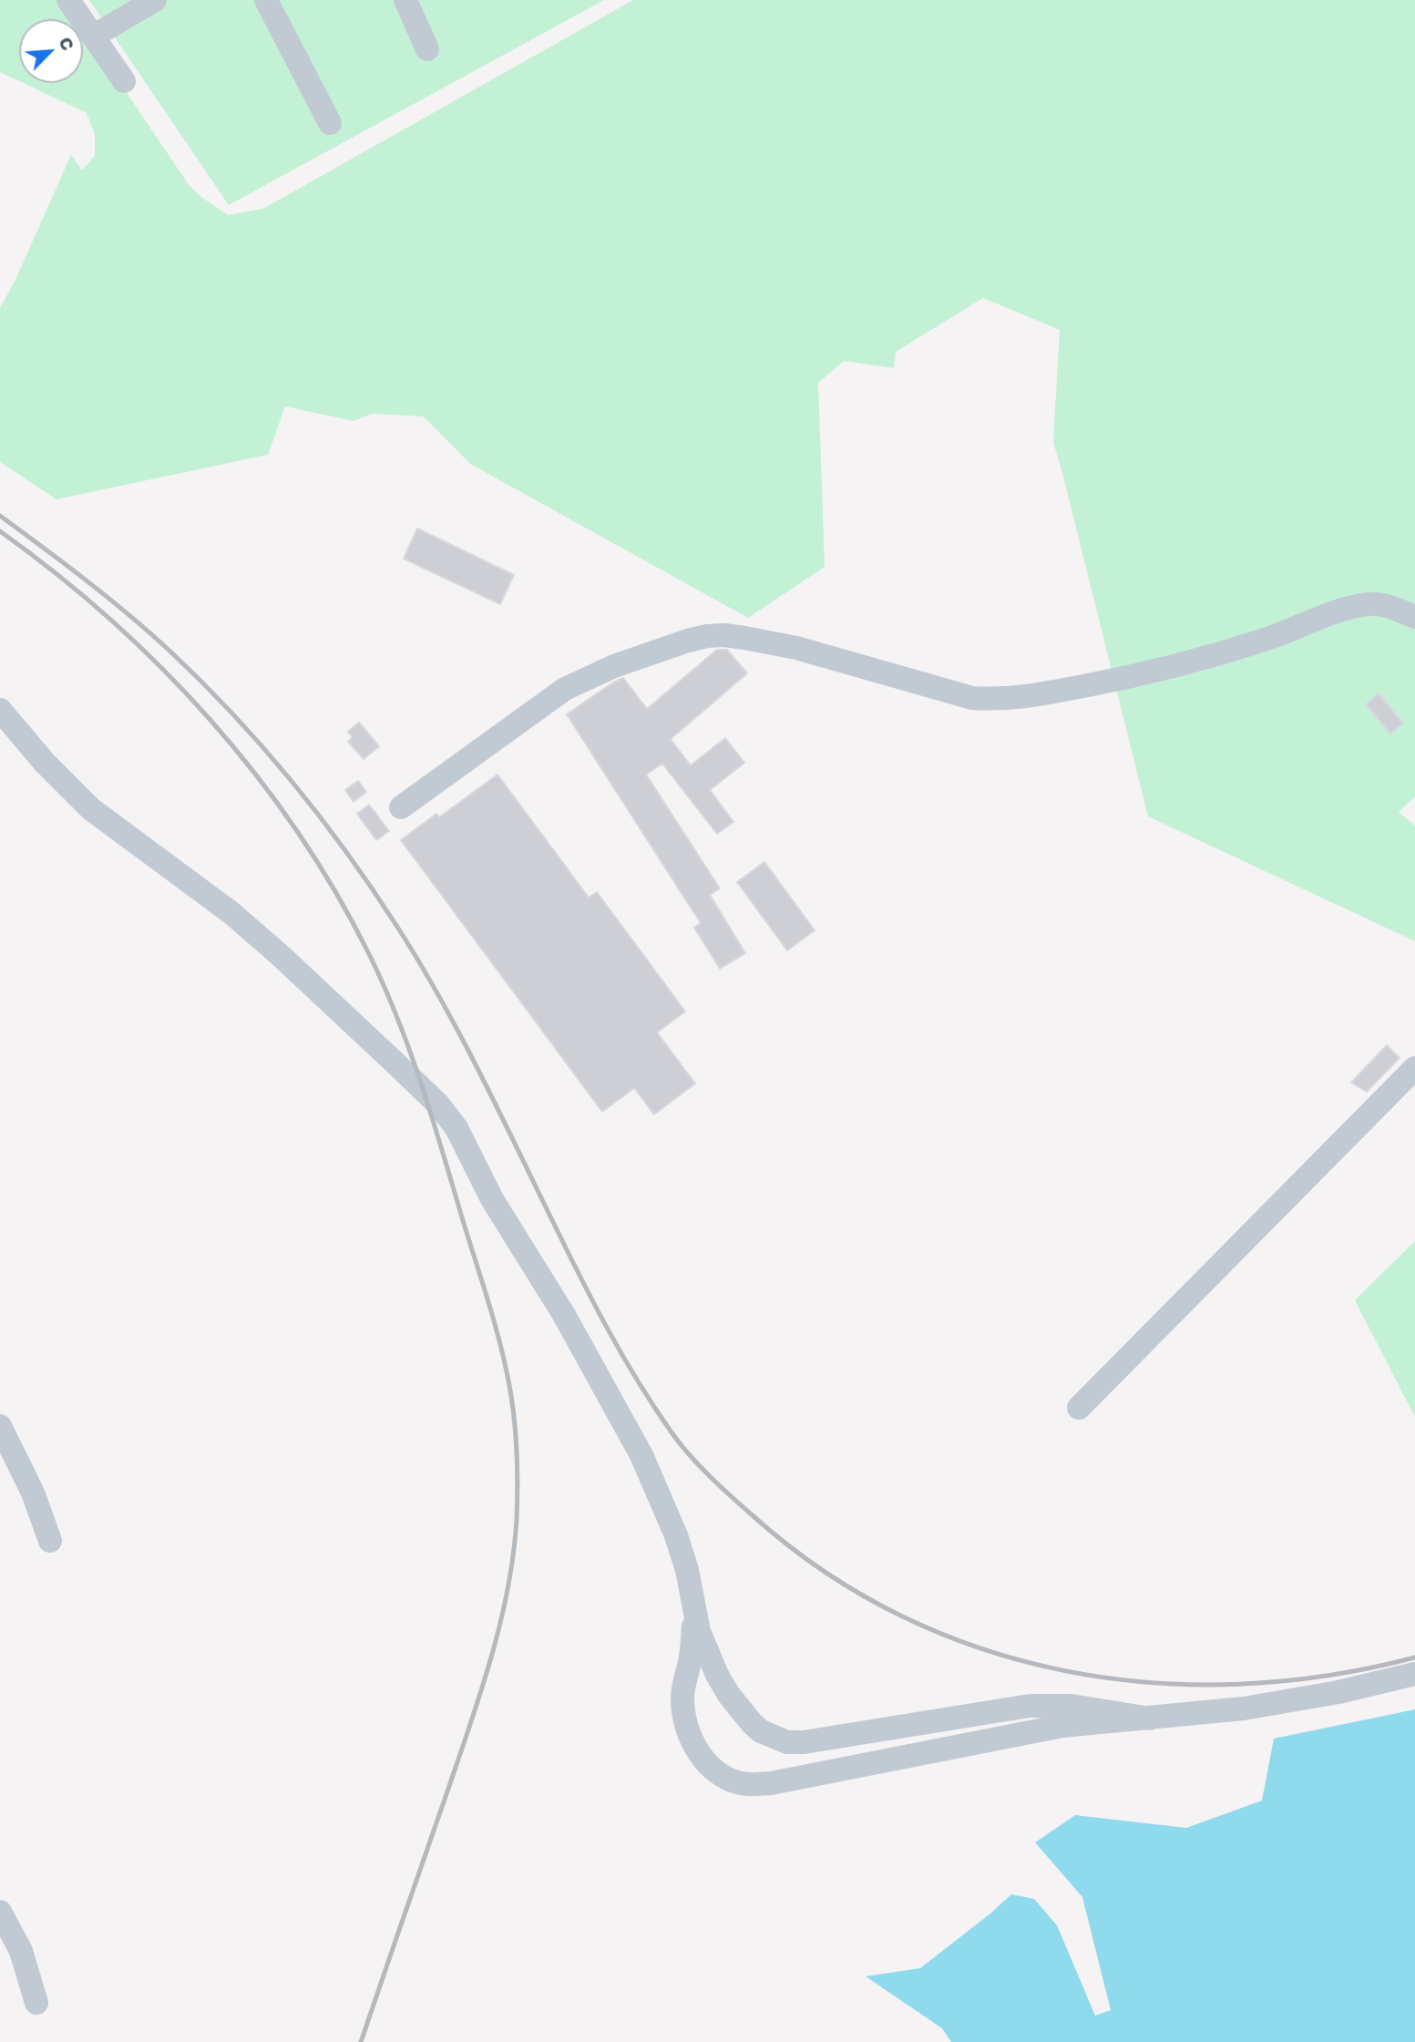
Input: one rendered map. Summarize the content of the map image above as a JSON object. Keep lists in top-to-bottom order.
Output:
{
  "north": "top right"
}
